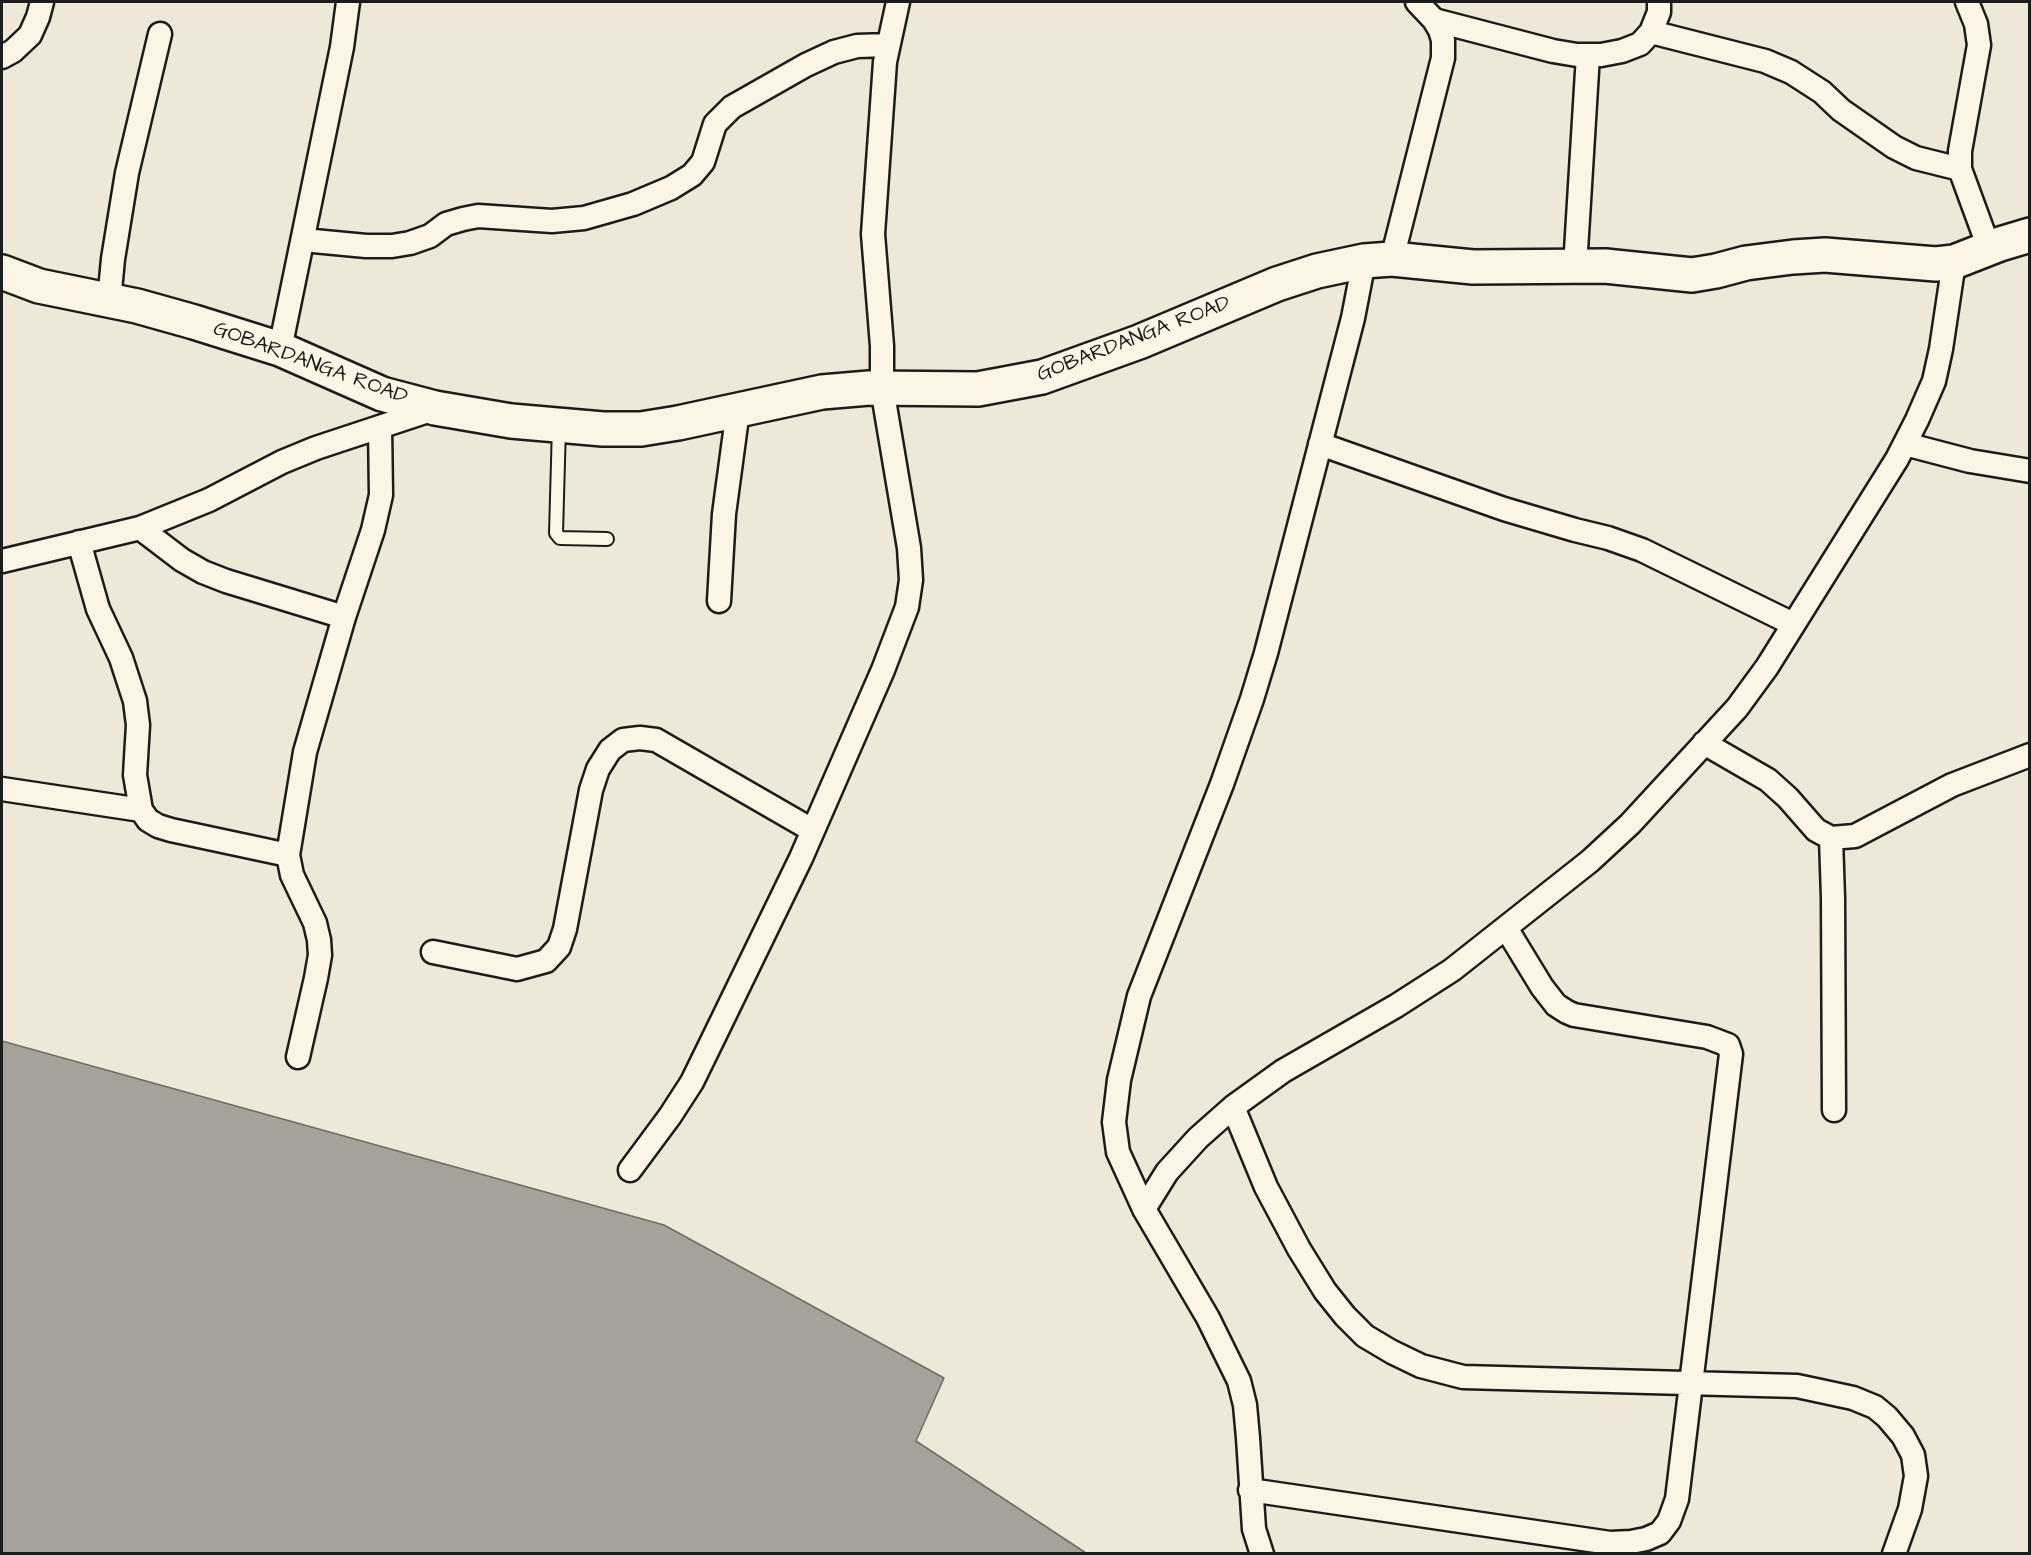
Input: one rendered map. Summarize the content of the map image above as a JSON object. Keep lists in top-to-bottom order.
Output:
{
  "streets": {
    "main road": ["GOBARDANGA ROAD"]
  }
}
